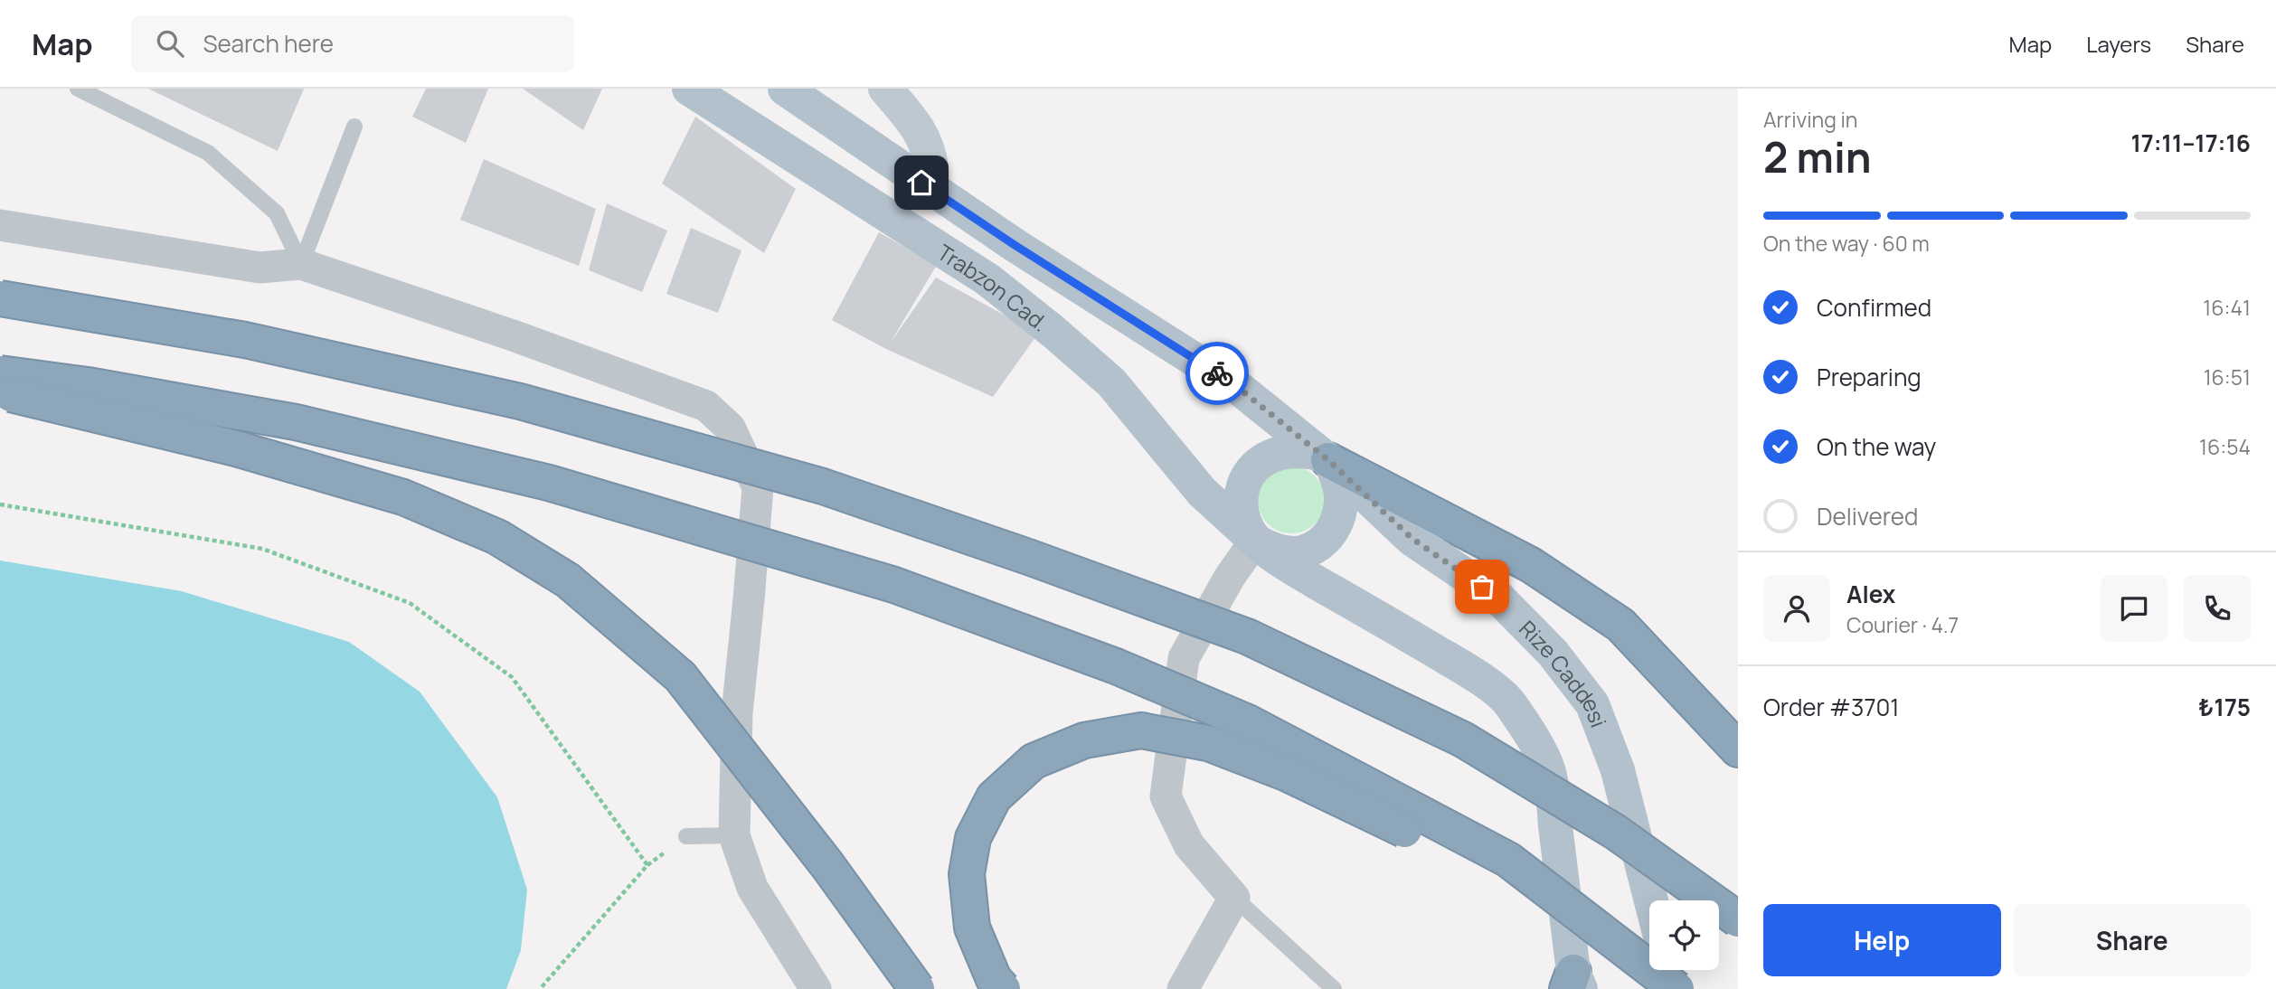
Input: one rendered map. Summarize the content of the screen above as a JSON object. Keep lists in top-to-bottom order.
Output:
{
  "streets": {
    "main road": ["Trabzon Cad.", "Rize Caddesi"]
  },
  "crossings": [
    ["Trabzon Cad.", "Rize Caddesi"]
  ],
  "page": {
    "header": "Map",
    "search": "Search here",
    "nav": ["Map", "Layers", "Share"],
    "heading": ["2 min", "Arriving in", "17:11–17:16"],
    "panel": [
      "Alex",
      "Courier · 4.7",
      "Order #3701",
      "₺175"
    ],
    "bar": "On the way · 60 m",
    "list": [
      ["Confirmed", "16:41"],
      ["Preparing", "16:51"],
      ["On the way", "16:54"],
      "Delivered"
    ],
    "buttons": ["Help", "Share"]
  }
}
